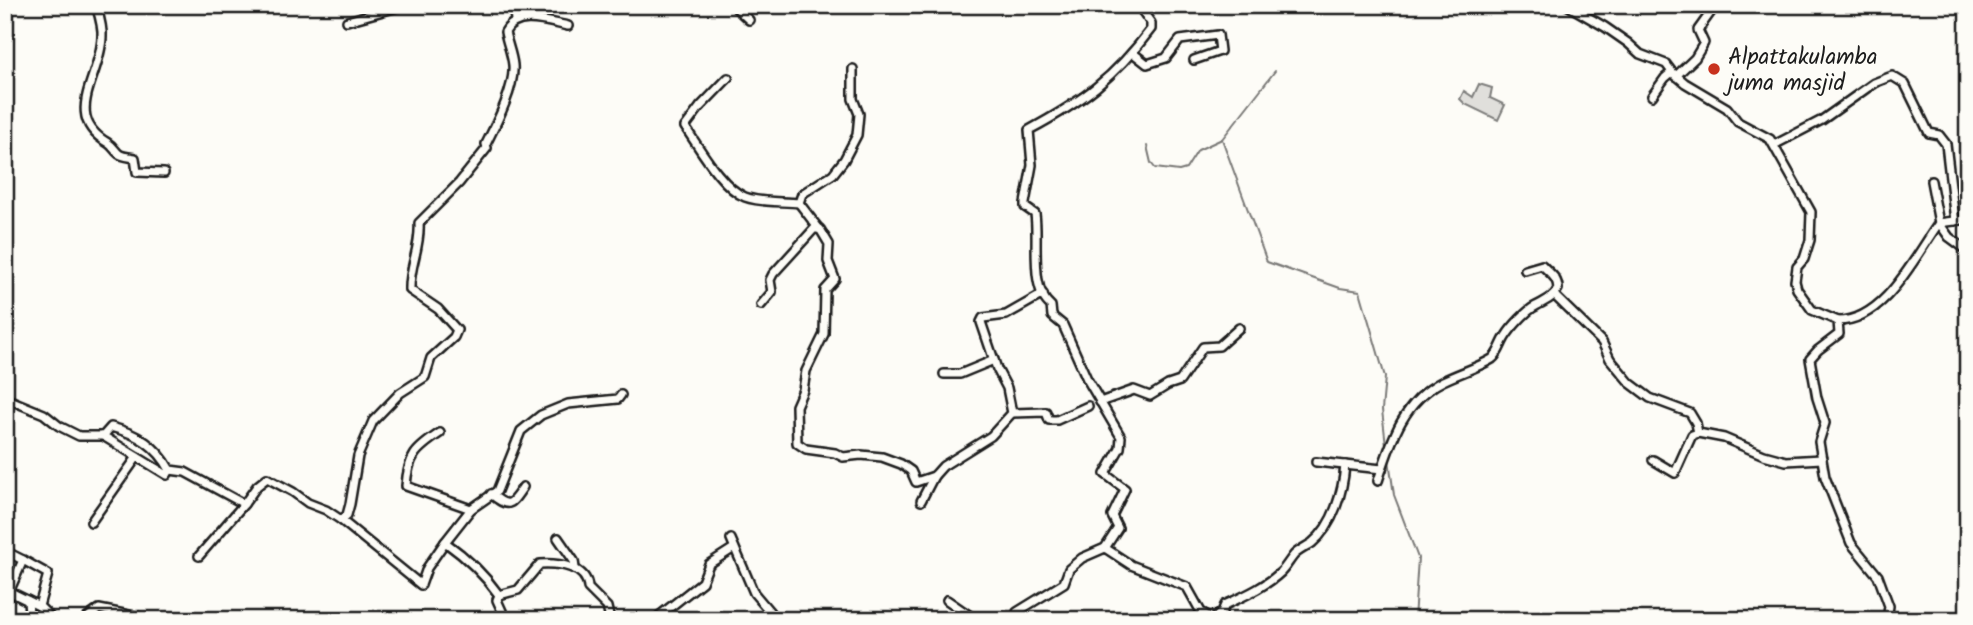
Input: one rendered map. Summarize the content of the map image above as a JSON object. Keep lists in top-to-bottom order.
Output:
{
  "places": ["Alpattakulamba juma masjid"]
}
